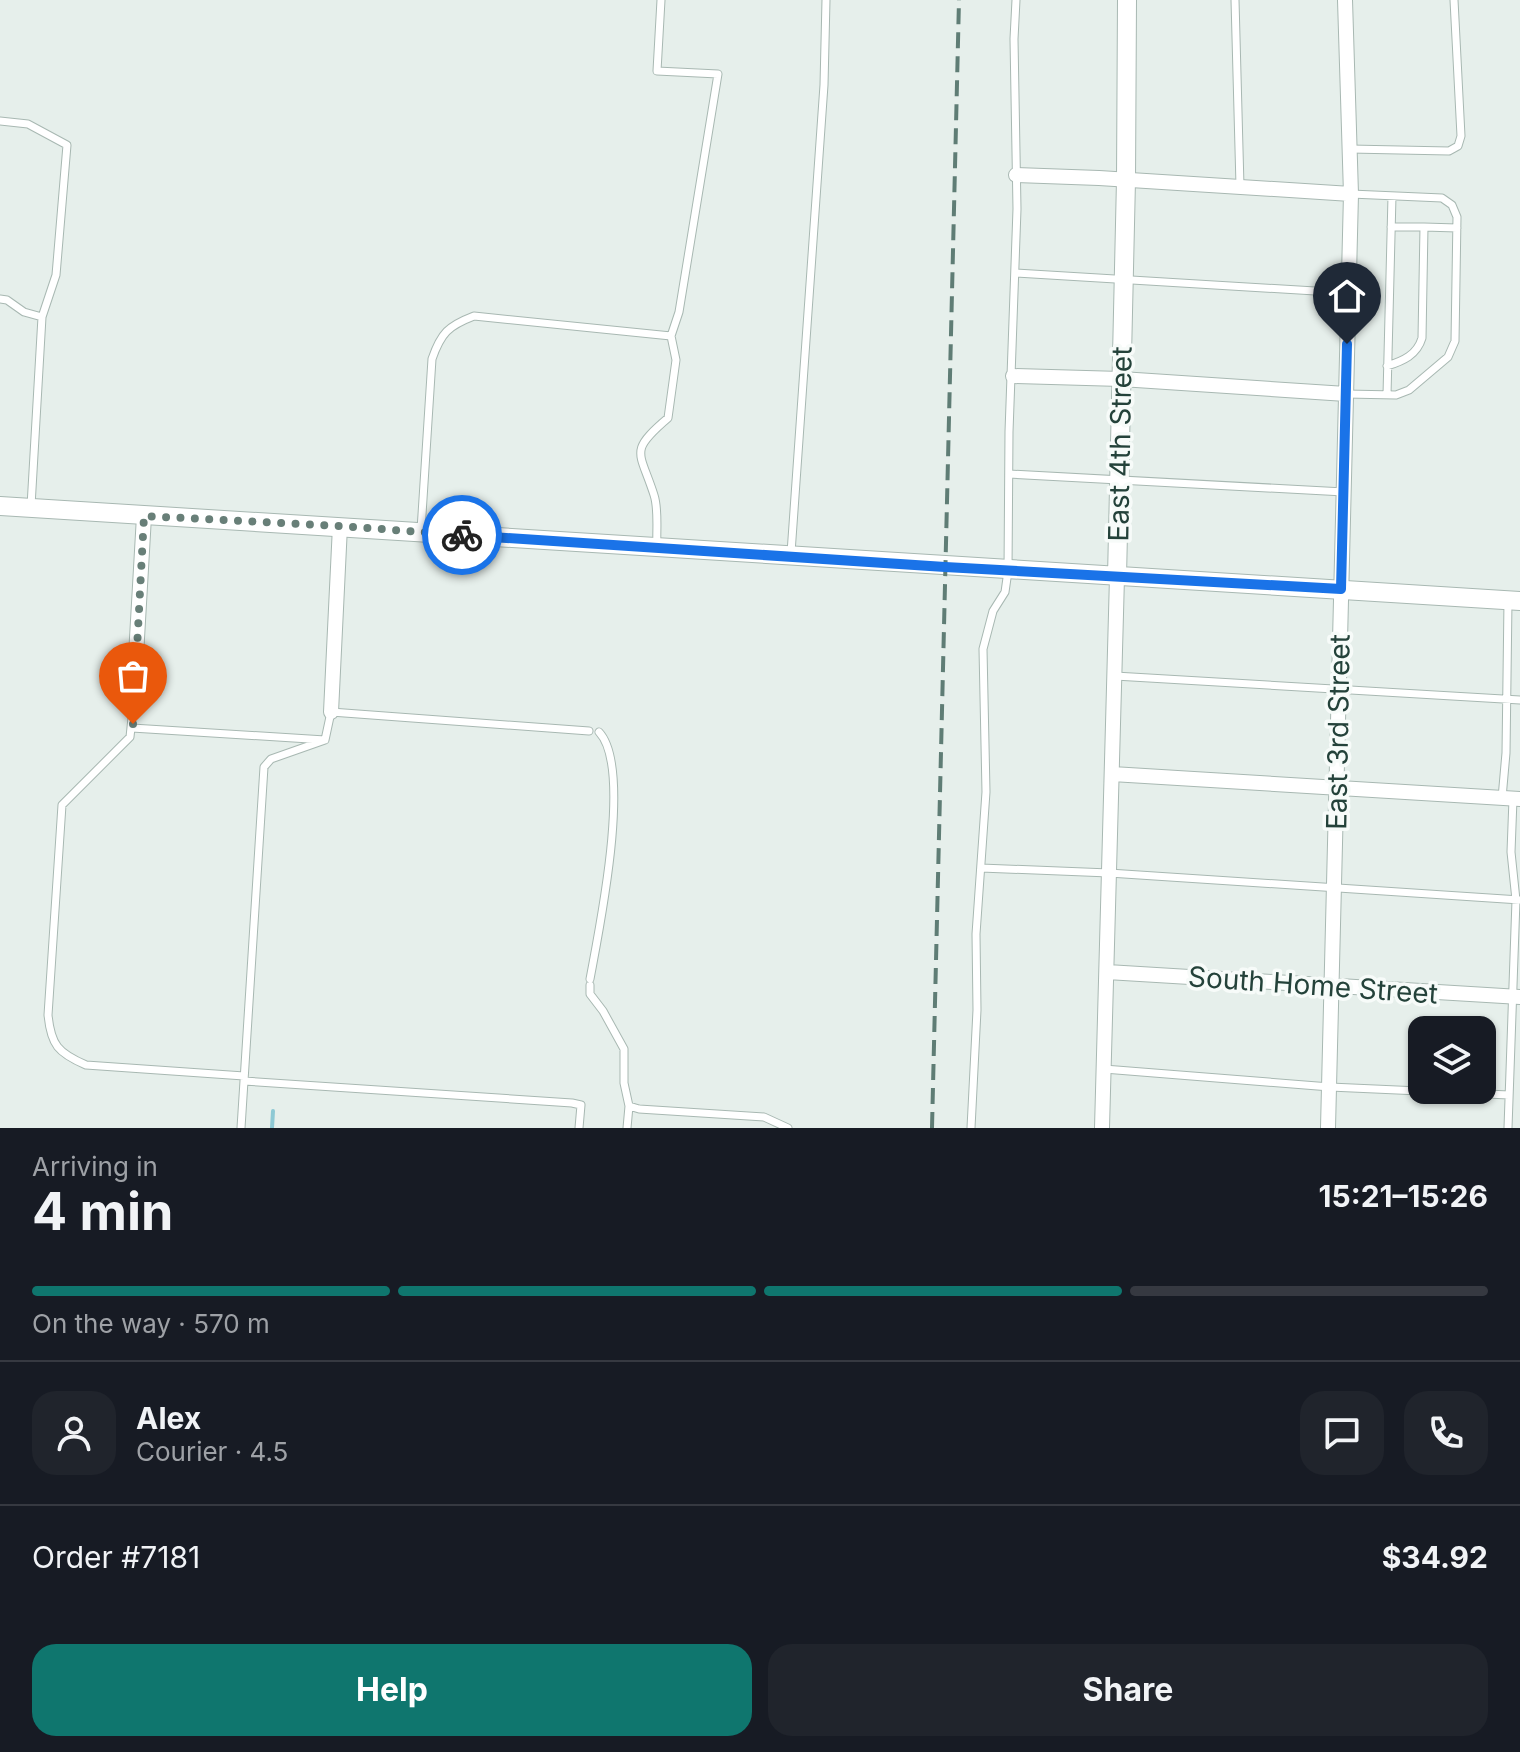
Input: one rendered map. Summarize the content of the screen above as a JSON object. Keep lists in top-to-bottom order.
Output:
{
  "streets": {
    "street": ["East 4th Street", "East 3rd Street", "South Home Street"]
  },
  "crossings": [
    ["East 4th Street", "South Home Street"],
    ["East 3rd Street", "South Home Street"]
  ],
  "page": {
    "heading": ["4 min", "Arriving in", "15:21–15:26"],
    "panel": [
      "Alex",
      "Courier · 4.5",
      "Order #7181",
      "$34.92"
    ],
    "bar": "On the way · 570 m",
    "buttons": ["Help", "Share"]
  }
}
